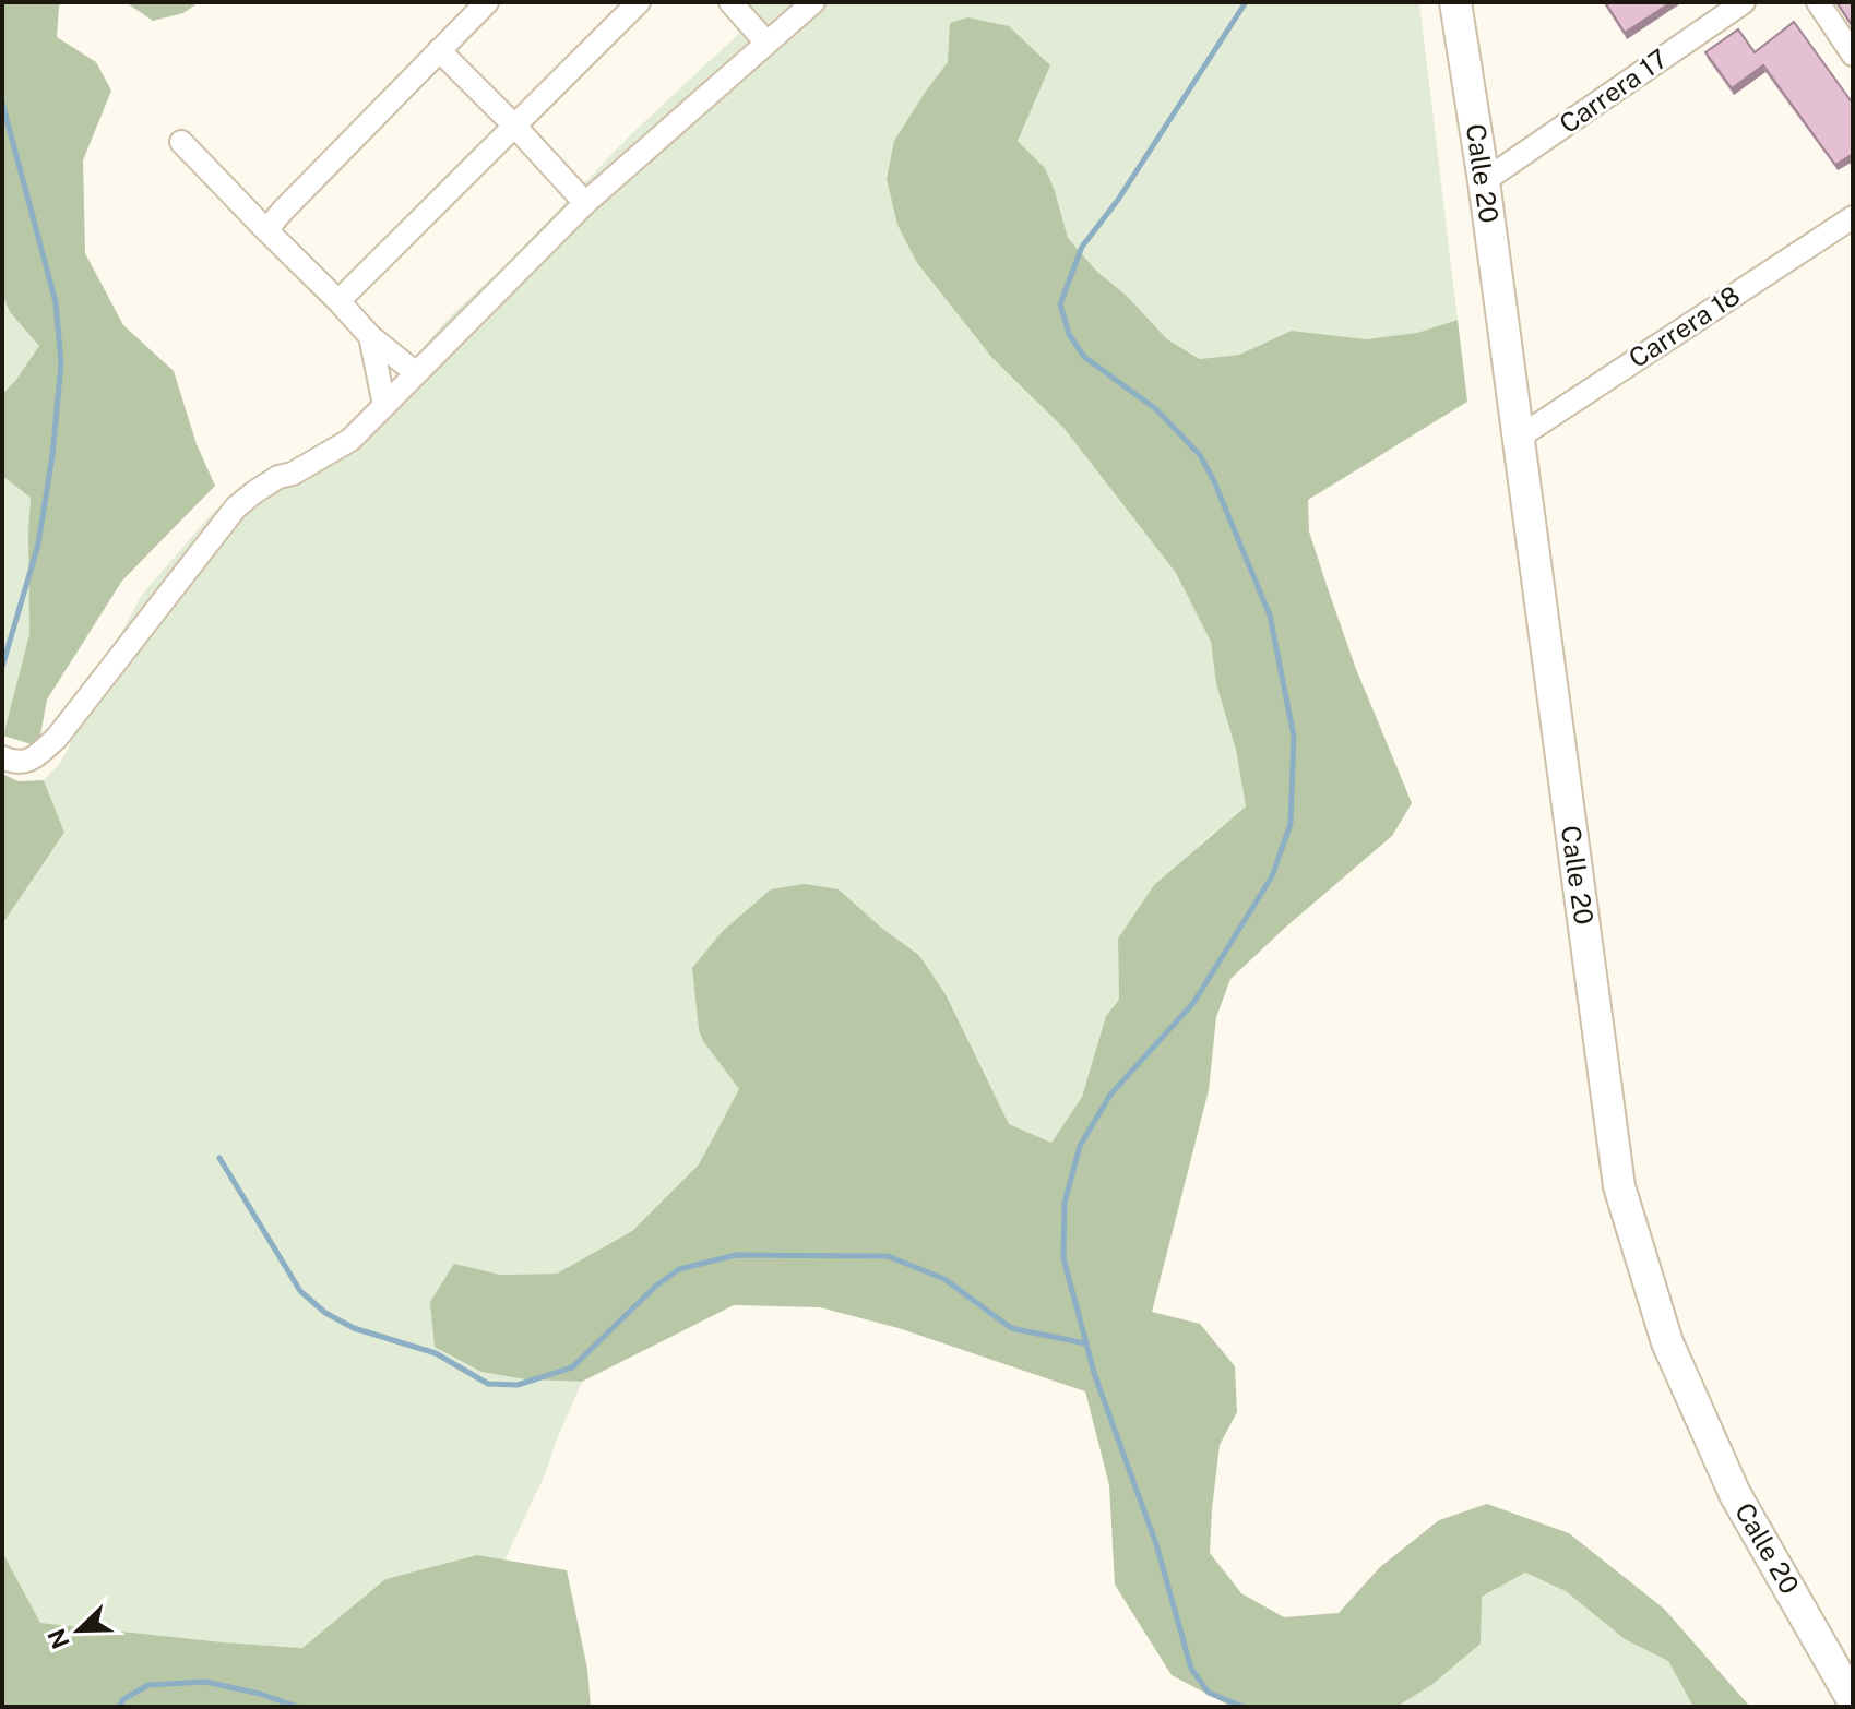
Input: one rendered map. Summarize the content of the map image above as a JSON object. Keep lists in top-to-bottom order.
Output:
{
  "streets": {
    "main road": ["Calle 20"],
    "street": ["Carrera 17", "Carrera 18"]
  },
  "crossings": [
    ["Carrera 17", "Calle 20"],
    ["Calle 20", "Carrera 18"]
  ],
  "north": "bottom left"
}
